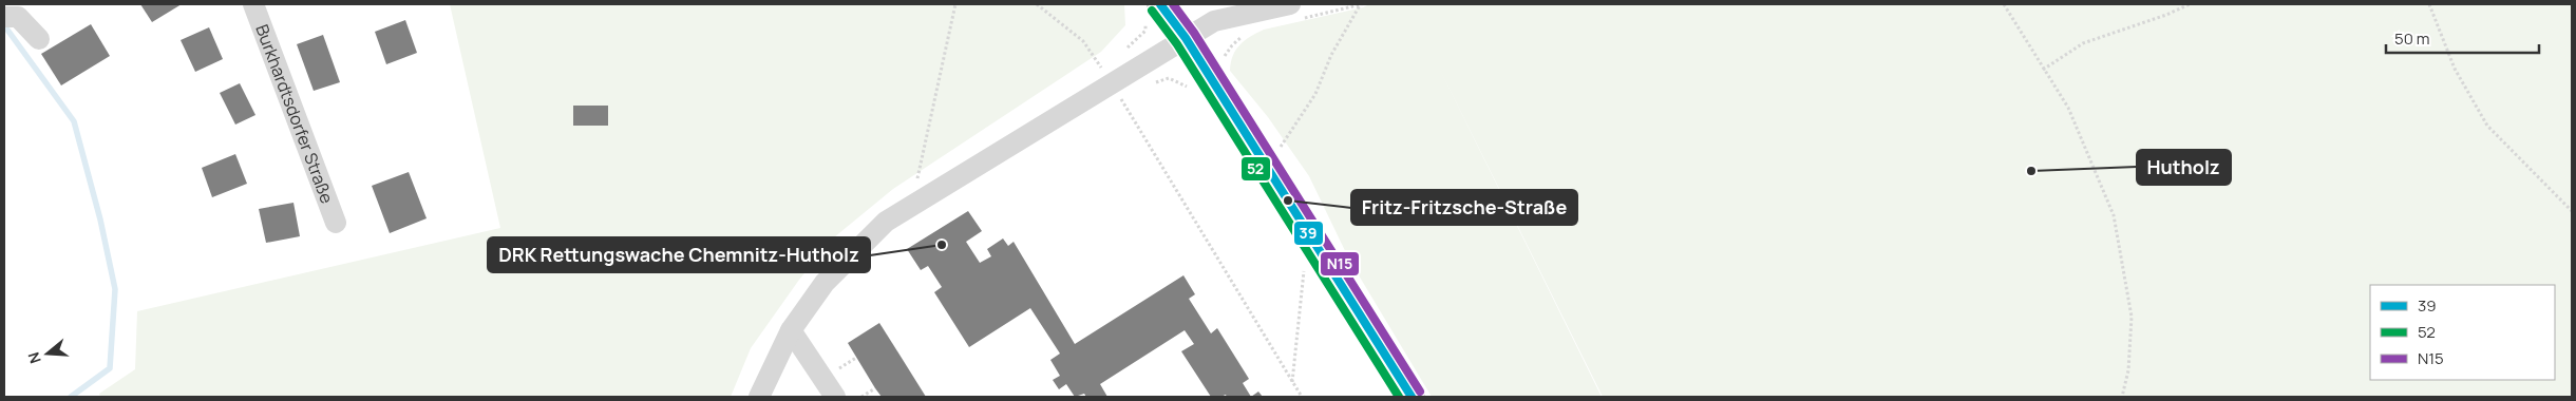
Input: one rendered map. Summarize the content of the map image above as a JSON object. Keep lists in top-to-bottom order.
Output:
{
  "streets": {
    "street": ["Burkhardtsdorfer Straße"]
  },
  "places": ["Hutholz", "Fritz-Fritzsche-Straße", "DRK Rettungswache Chemnitz-Hutholz"],
  "lines": ["transit line 39", "transit line N15", "transit line 52"],
  "legend": ["39", "52", "N15"],
  "scale_bar": "50 m",
  "north": "left"
}
